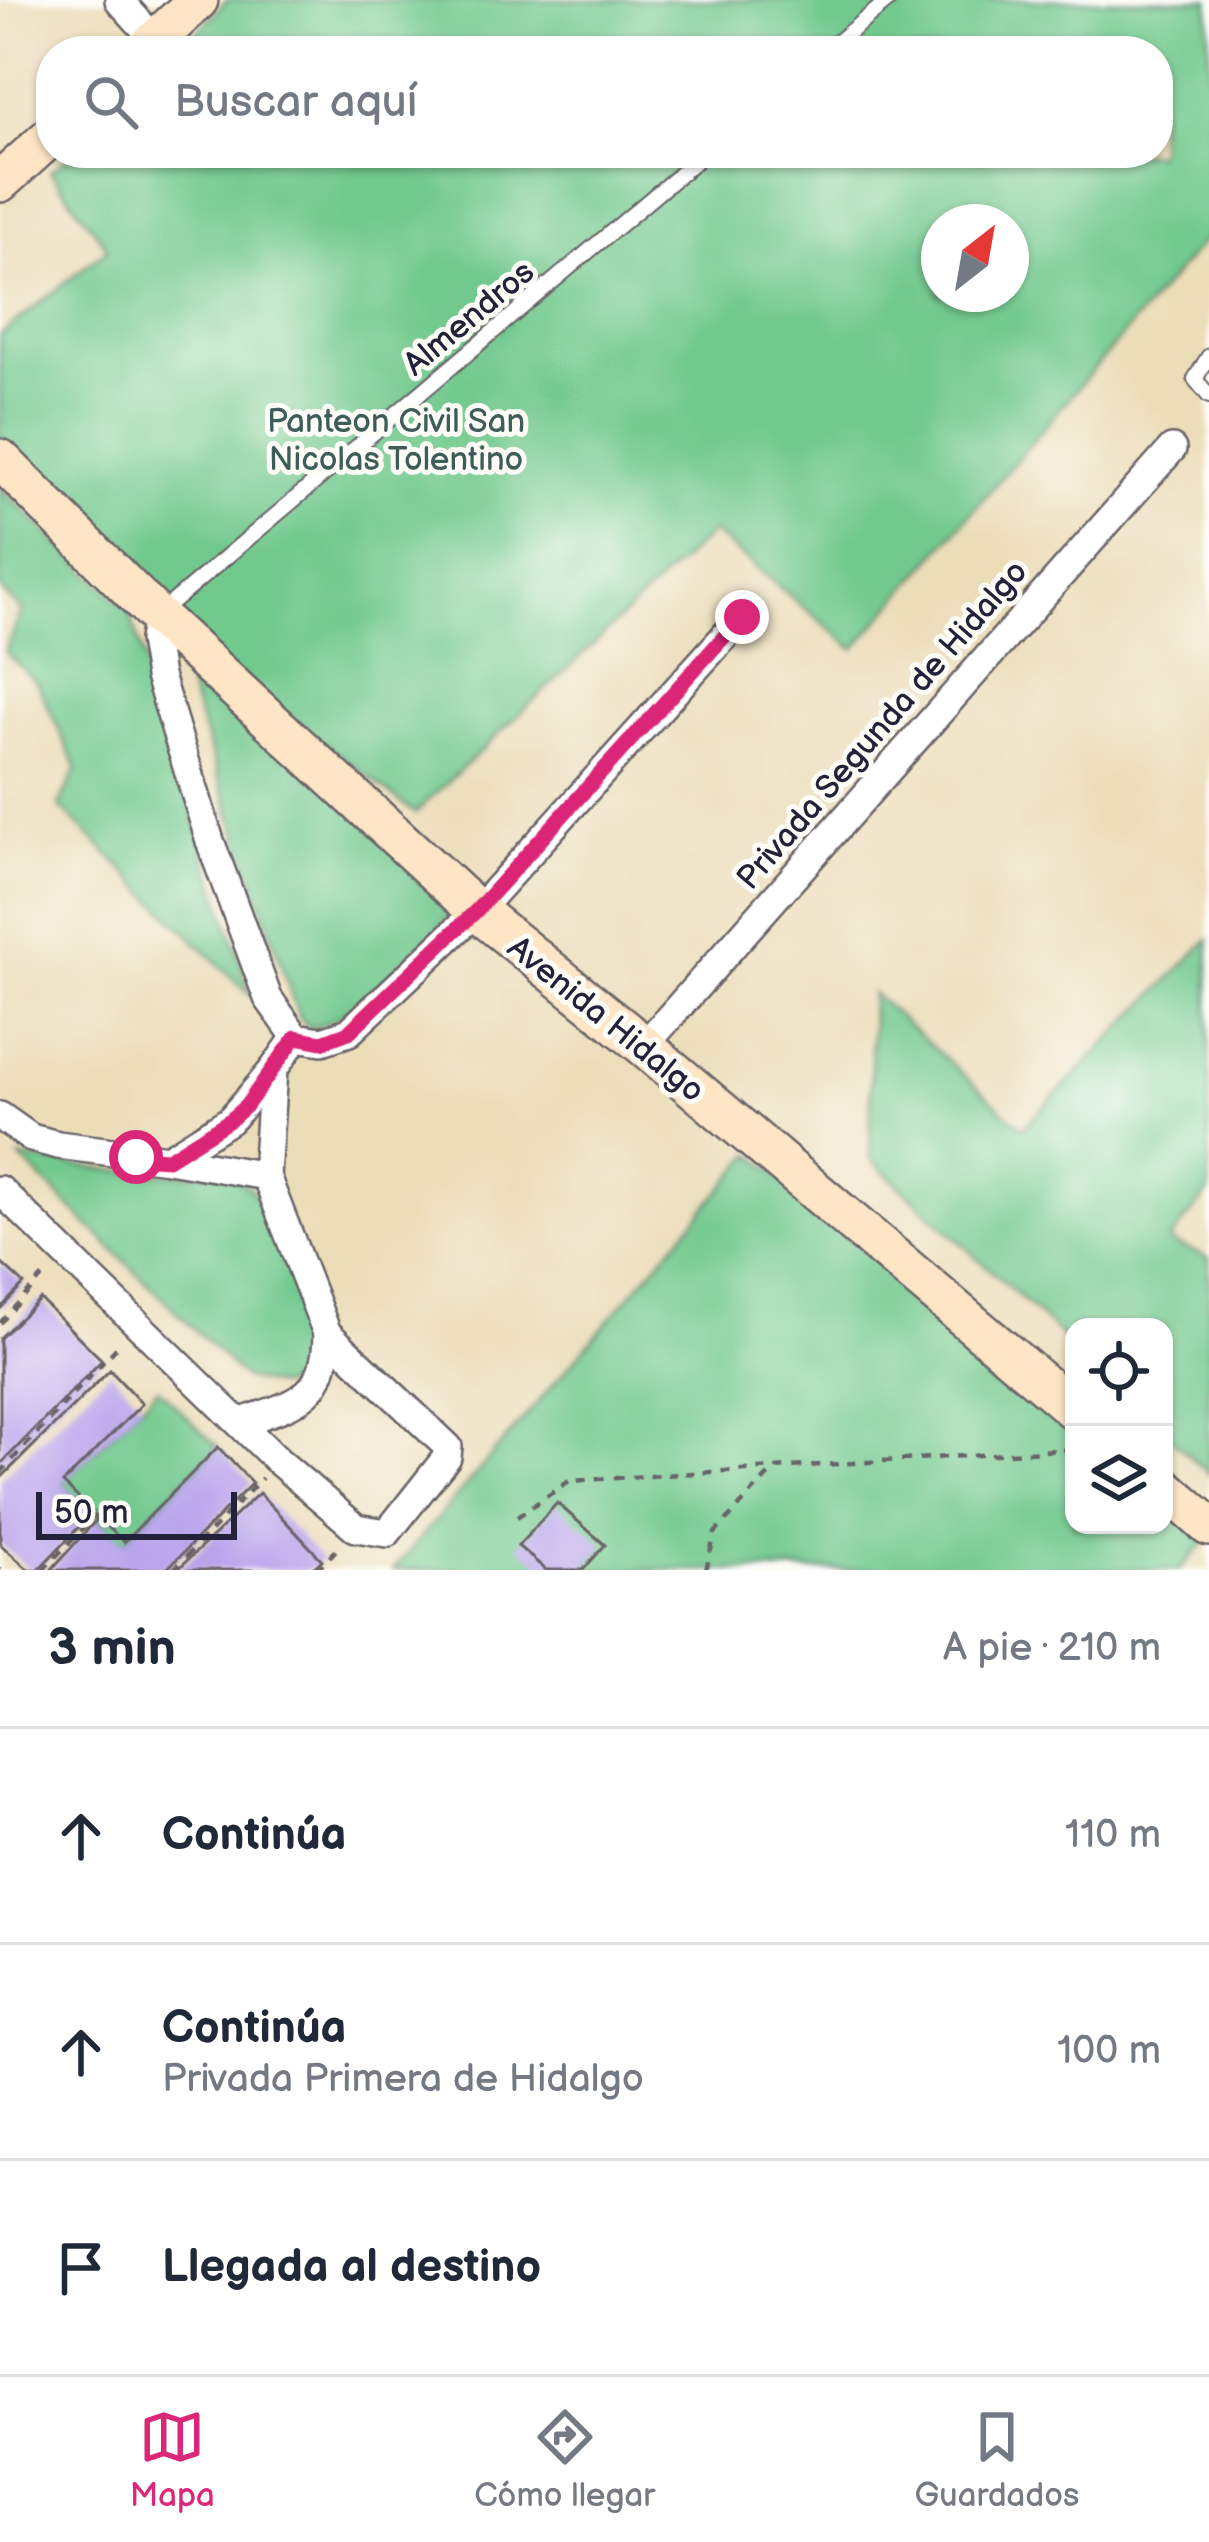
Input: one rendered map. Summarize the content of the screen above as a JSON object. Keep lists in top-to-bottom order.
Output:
{
  "streets": {
    "street": ["Privada Segunda de Hidalgo", "Avenida Hidalgo"],
    "lane": ["Almendros"]
  },
  "crossings": [
    ["Almendros", "Avenida Hidalgo"],
    ["Privada Segunda de Hidalgo", "Avenida Hidalgo"]
  ],
  "parks": ["Panteon Civil San Nicolas Tolentino"],
  "scale_bar": "50 m",
  "north": "top right",
  "page": {
    "search": "Buscar aquí",
    "scale": "50 m",
    "heading": ["3 min", "A pie · 210 m"],
    "list": [
      ["Continúa", "110 m"],
      ["Continúa", "Privada Primera de Hidalgo", "100 m"],
      "Llegada al destino"
    ],
    "nav": ["Mapa", "Cómo llegar", "Guardados"]
  }
}
